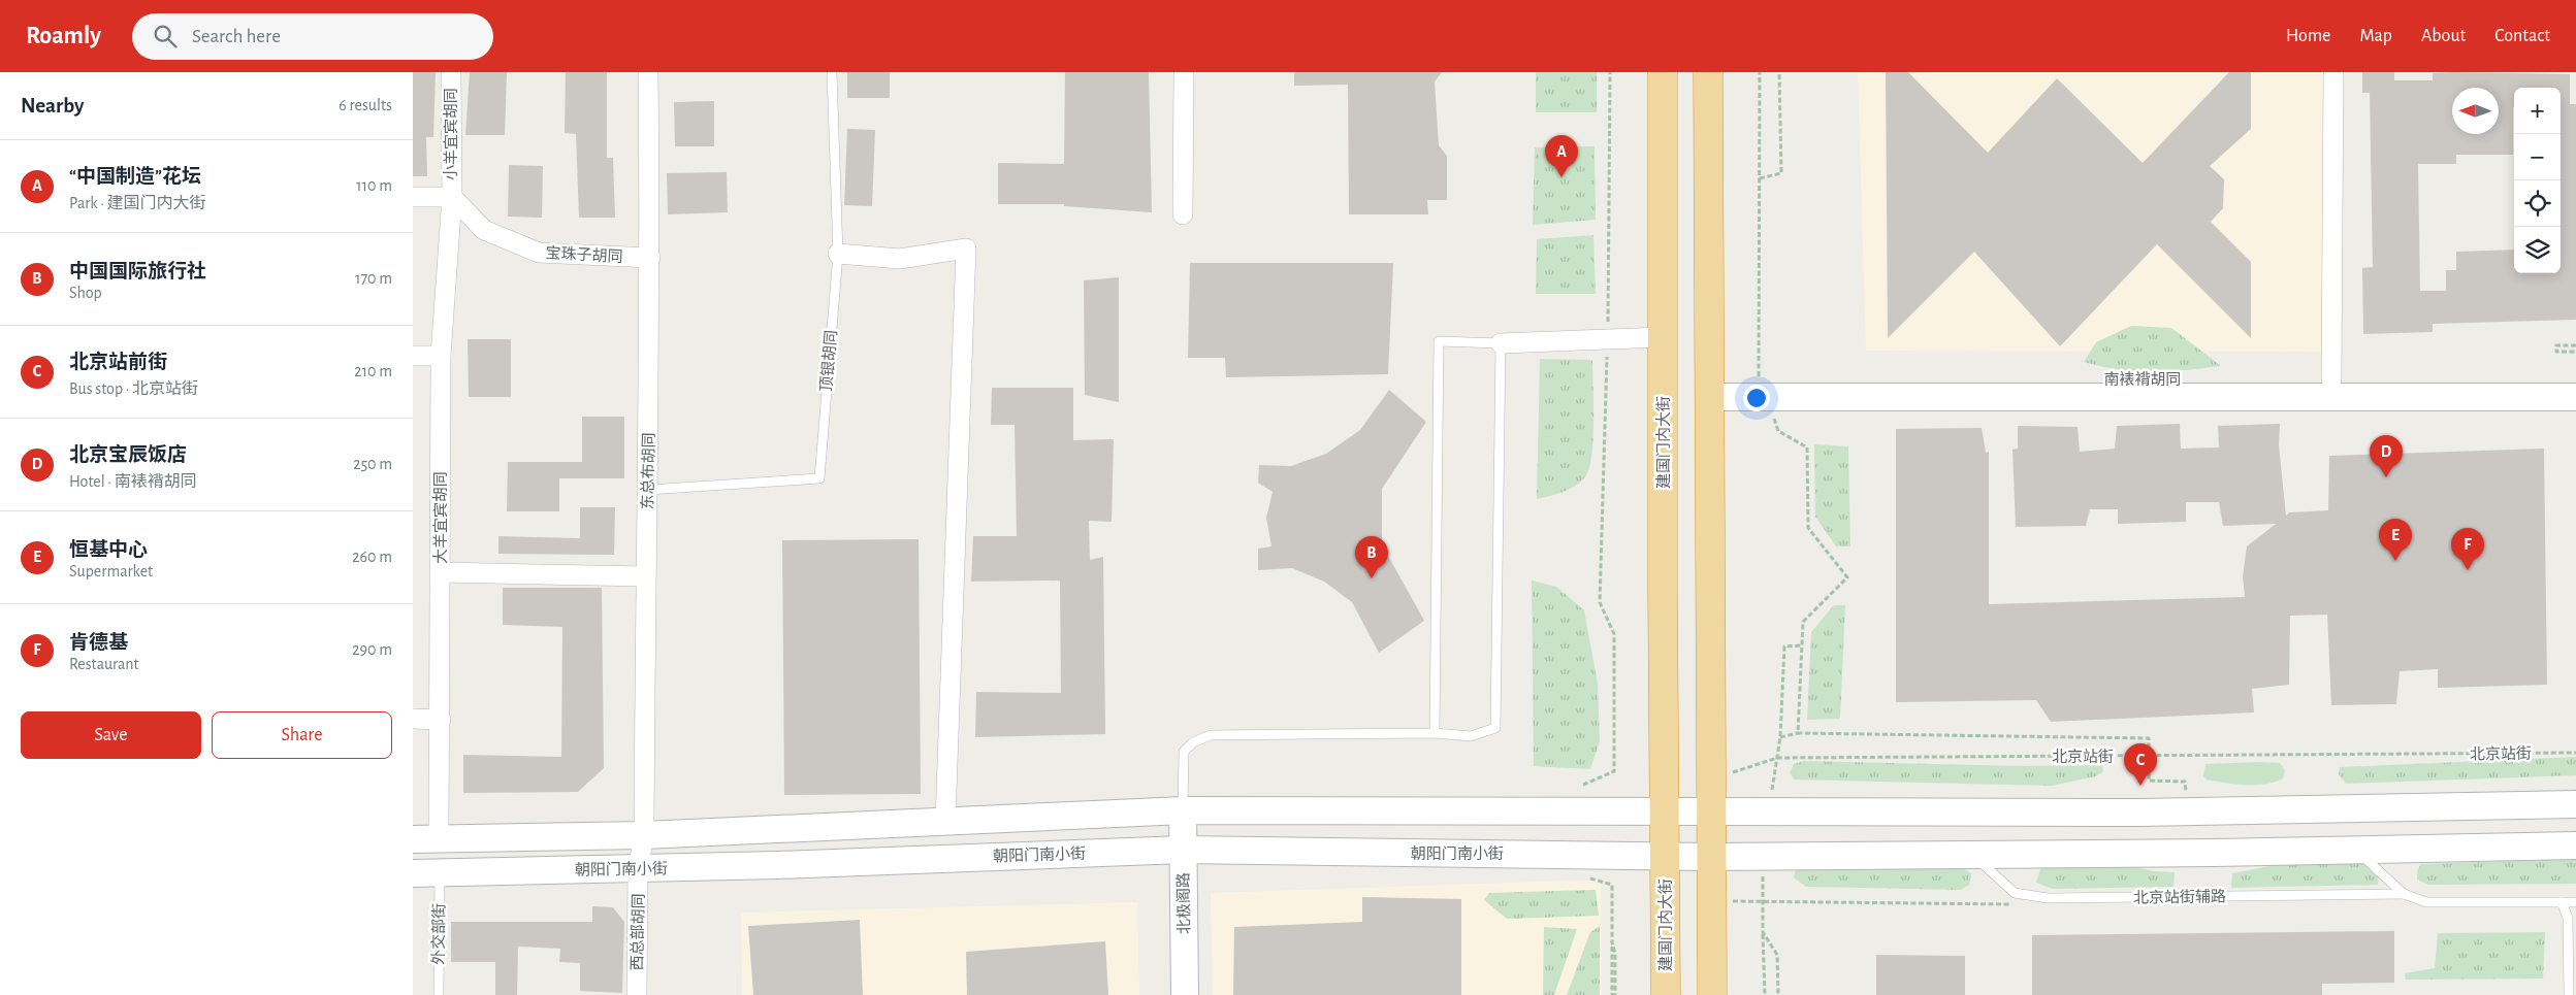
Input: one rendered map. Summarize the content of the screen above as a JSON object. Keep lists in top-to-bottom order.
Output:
{
  "streets": {
    "highway": ["建国门内大街"],
    "main road": ["南裱褙胡同", "朝阳门南小街", "北极阁路"],
    "street": [
      "小羊宜宾胡同",
      "宝珠子胡同",
      "东总布胡同",
      "大羊宜宾胡同",
      "西总部胡同"
    ],
    "lane": ["顶银胡同", "北京站街辅路", "外交部街"],
    "path": ["北京站街"]
  },
  "crossings": [
    ["小羊宜宾胡同", "宝珠子胡同"],
    ["小羊宜宾胡同", "大羊宜宾胡同"],
    ["宝珠子胡同", "东总布胡同"],
    ["宝珠子胡同", "大羊宜宾胡同"],
    ["顶银胡同", "东总布胡同"],
    ["建国门内大街", "朝阳门南小街"],
    ["东总布胡同", "朝阳门南小街"],
    ["东总布胡同", "西总部胡同"],
    ["朝阳门南小街", "北极阁路"],
    ["朝阳门南小街", "西总部胡同"],
    ["朝阳门南小街", "外交部街"]
  ],
  "north": "left",
  "page": {
    "header": "Roamly",
    "search": "Search here",
    "nav": [
      "Home",
      "Map",
      "About",
      "Contact"
    ],
    "heading": ["Nearby", "6 results"],
    "map_buttons": ["+", "−"],
    "pins": [
      "A",
      "D",
      "E",
      "F",
      "B",
      "C"
    ],
    "list": [
      {
        "mark": "A",
        "name": "“中国制造”花坛",
        "note": "Park · 建国门内大街",
        "value": "110 m"
      },
      {
        "mark": "B",
        "name": "中国国际旅行社",
        "note": "Shop",
        "value": "170 m"
      },
      {
        "mark": "C",
        "name": "北京站前街",
        "note": "Bus stop · 北京站街",
        "value": "210 m"
      },
      {
        "mark": "D",
        "name": "北京宝辰饭店",
        "note": "Hotel · 南裱褙胡同",
        "value": "250 m"
      },
      {
        "mark": "E",
        "name": "恒基中心",
        "note": "Supermarket",
        "value": "260 m"
      },
      {
        "mark": "F",
        "name": "肯德基",
        "note": "Restaurant",
        "value": "290 m"
      }
    ],
    "buttons": ["Save", "Share"]
  }
}
